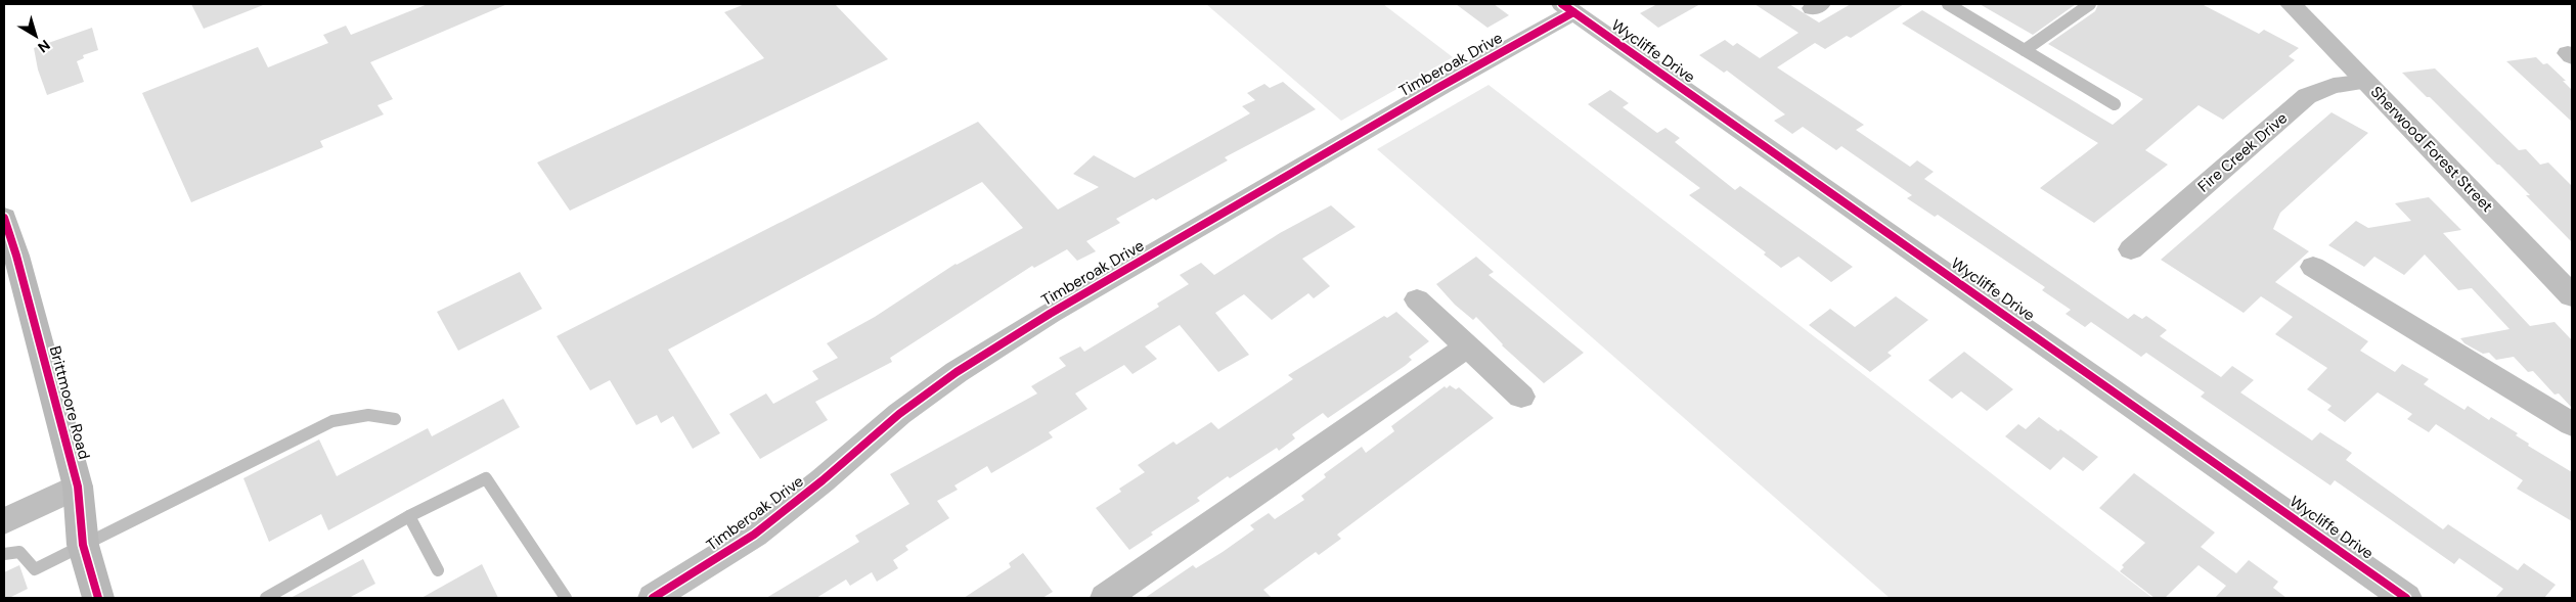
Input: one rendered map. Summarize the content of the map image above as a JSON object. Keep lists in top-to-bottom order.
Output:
{
  "streets": {
    "main road": ["Brittmoore Road"],
    "street": [
      "Wycliffe Drive",
      "Timberoak Drive",
      "Sherwood Forest Street",
      "Fire Creek Drive"
    ]
  },
  "crossings": [
    ["Wycliffe Drive", "Timberoak Drive"],
    ["Sherwood Forest Street", "Fire Creek Drive"]
  ],
  "north": "bottom right"
}
